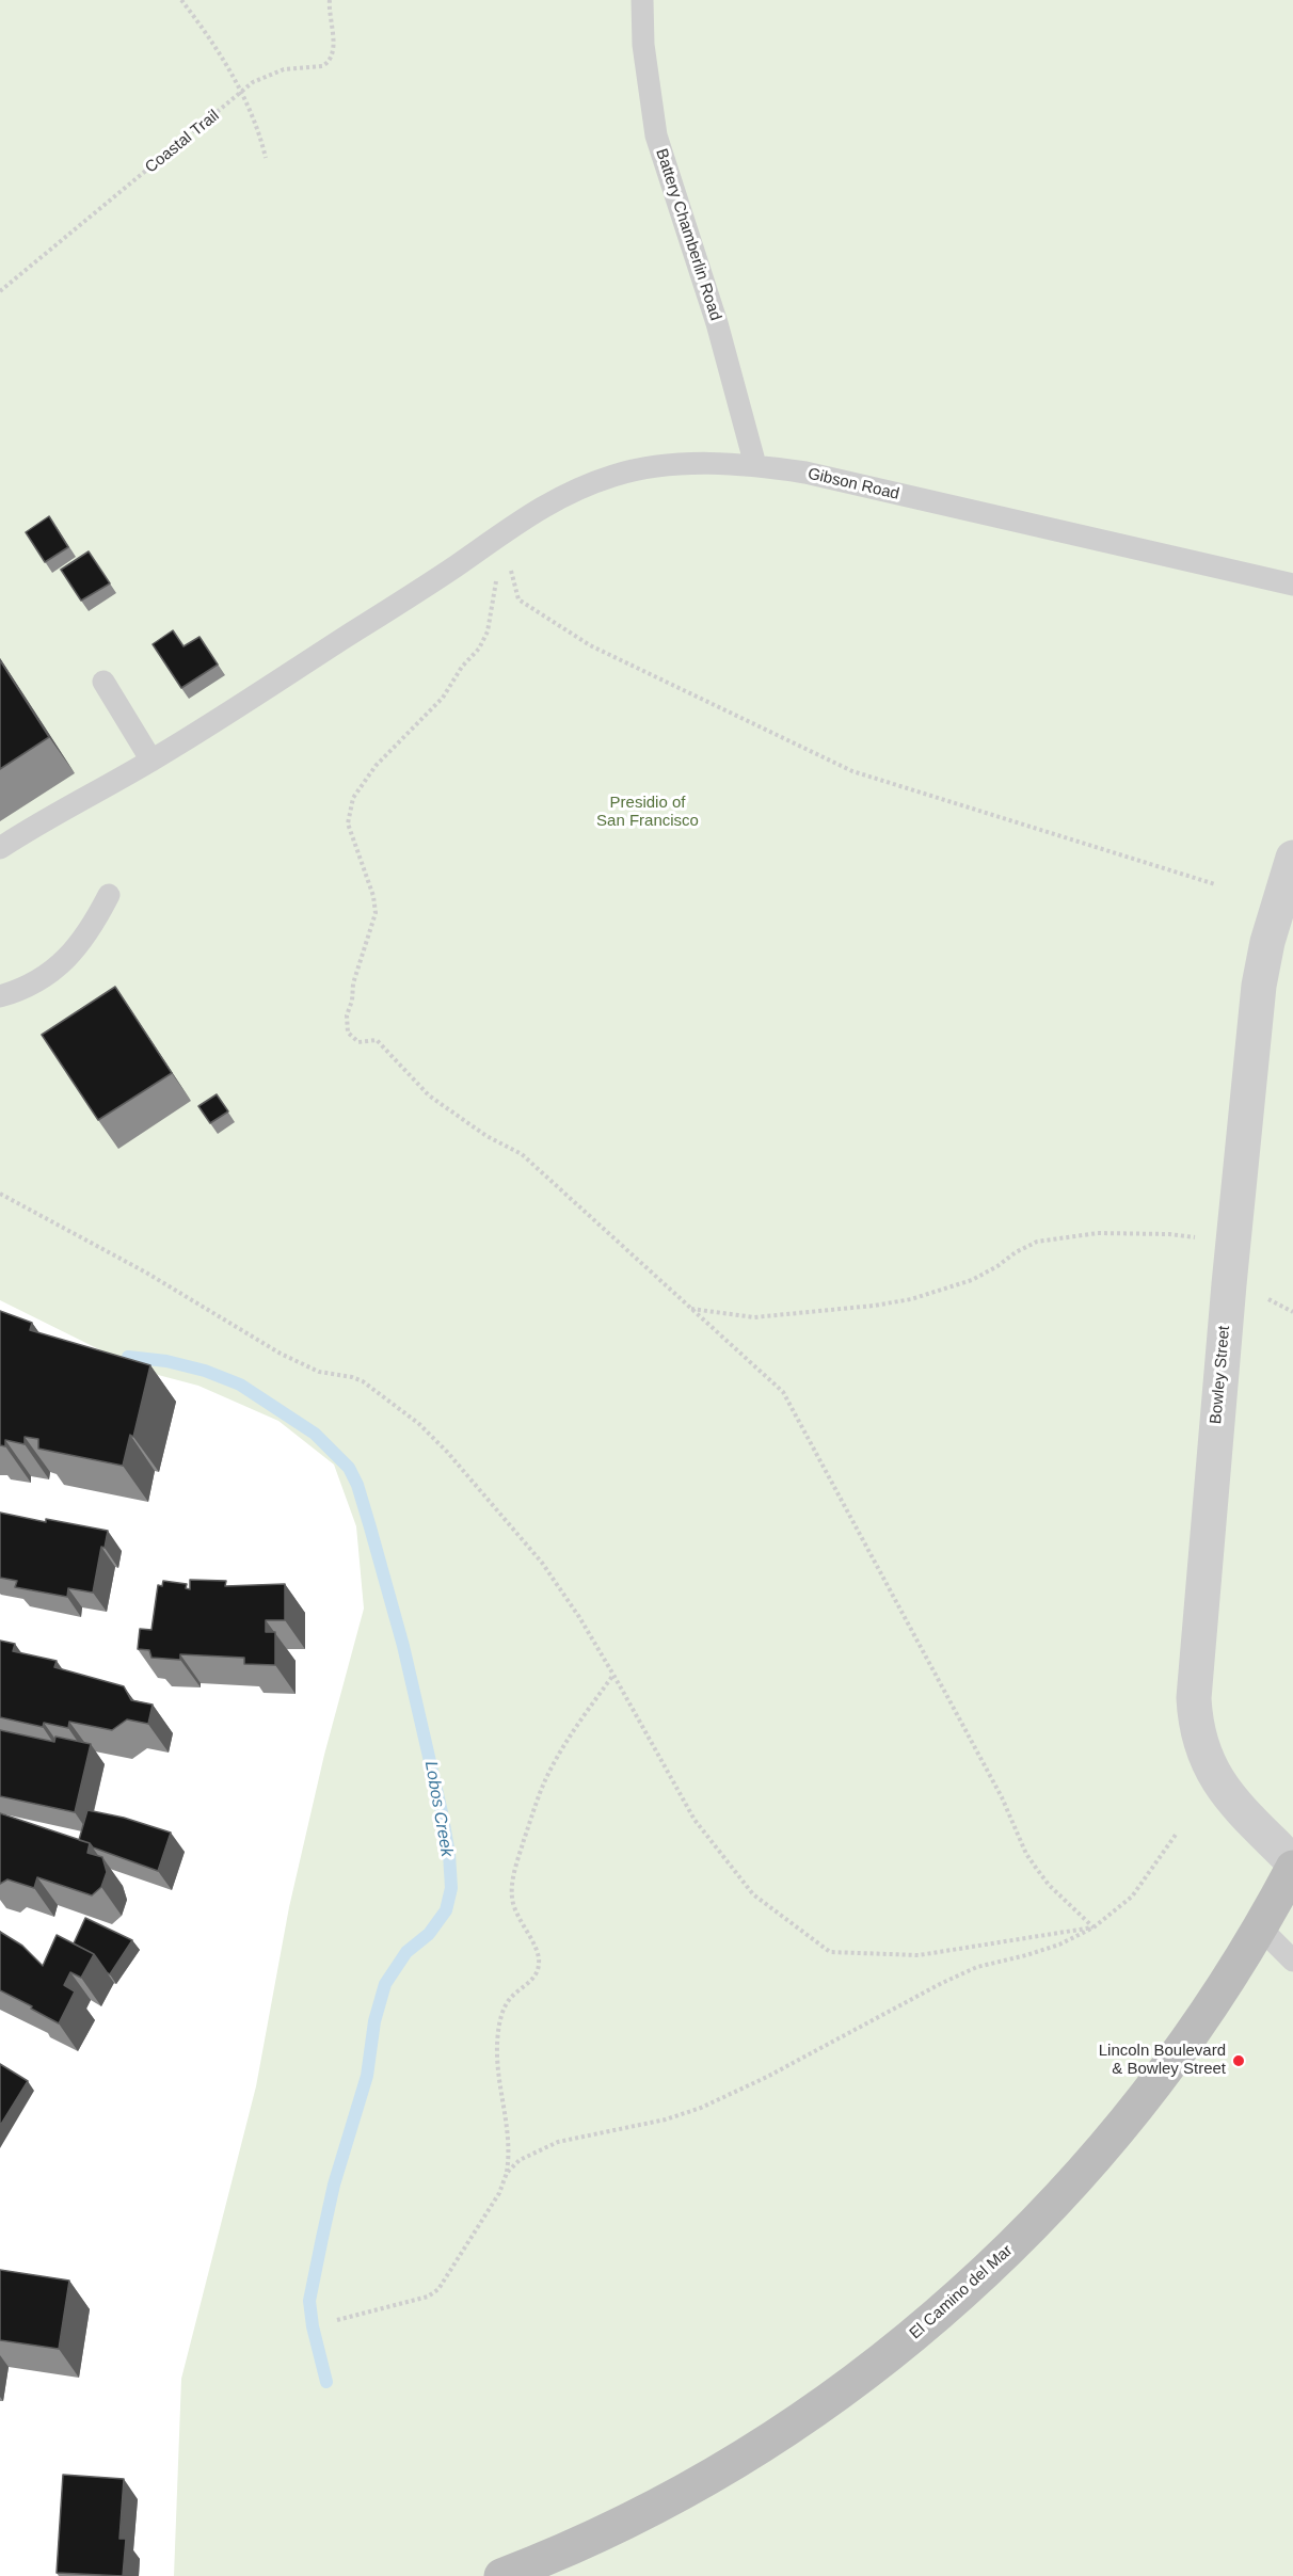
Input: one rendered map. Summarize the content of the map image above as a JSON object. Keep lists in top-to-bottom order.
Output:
{
  "streets": {
    "main road": ["El Camino del Mar"],
    "street": ["Bowley Street"],
    "lane": ["Battery Chamberlin Road", "Gibson Road"],
    "path": ["Coastal Trail"]
  },
  "crossings": [
    ["Battery Chamberlin Road", "Gibson Road"]
  ],
  "water": ["Lobos Creek"],
  "parks": ["Presidio of San Francisco"],
  "places": ["Lincoln Boulevard & Bowley Street"]
}
